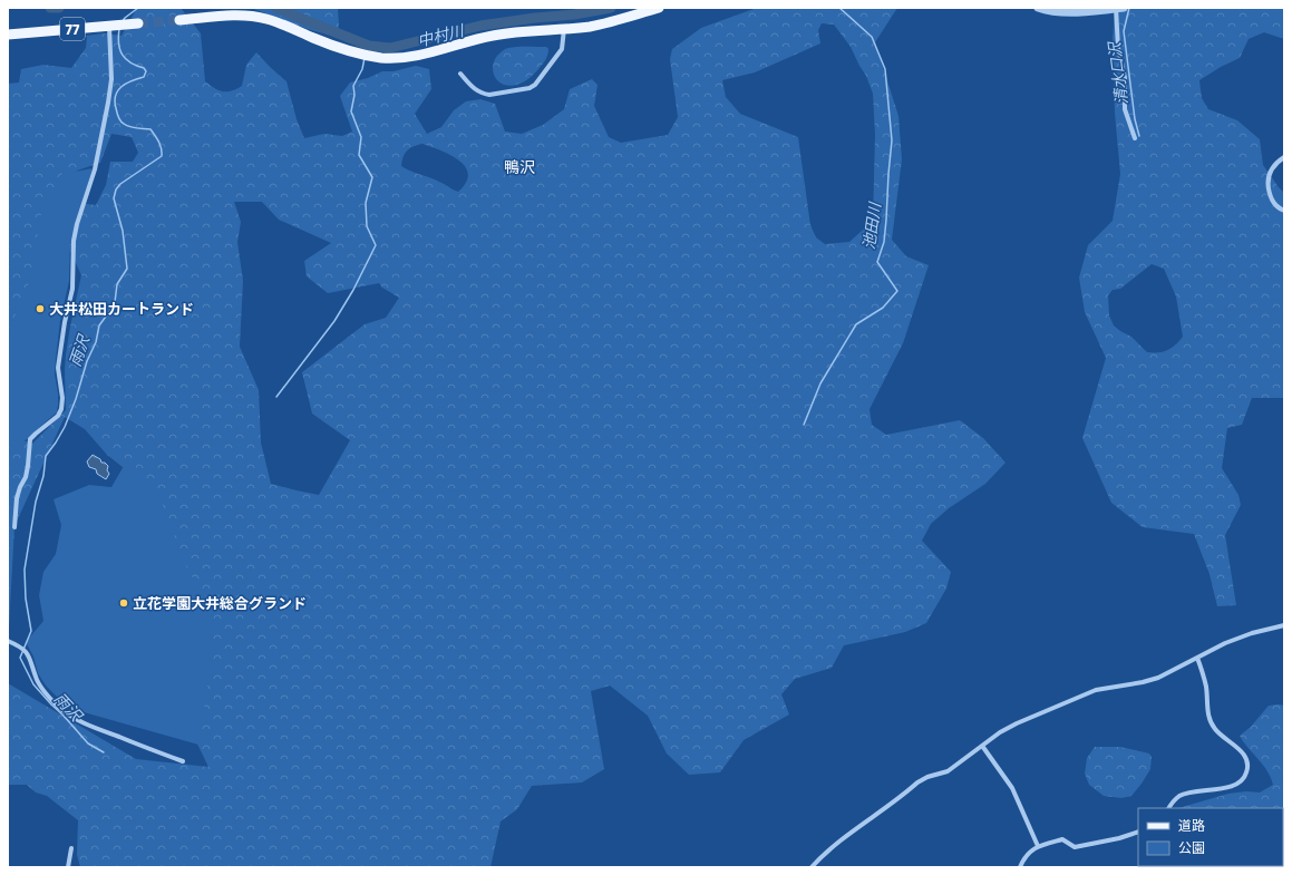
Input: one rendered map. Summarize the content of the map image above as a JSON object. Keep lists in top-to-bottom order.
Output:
{
  "streets": {
    "main road": ["77"]
  },
  "districts": ["鴨沢"],
  "water": [
    "中村川",
    "清水口沢",
    "池田川",
    "雨沢"
  ],
  "places": ["大井松田カートランド", "立花学園大井総合グランド"],
  "legend": ["道路", "公園"]
}
